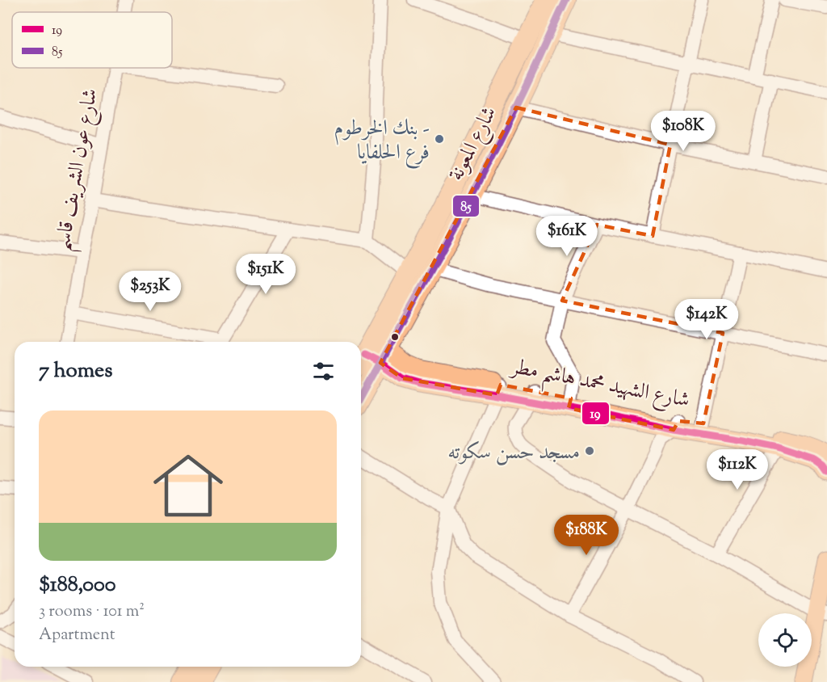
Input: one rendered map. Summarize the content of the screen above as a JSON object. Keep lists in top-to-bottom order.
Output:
{
  "streets": {
    "highway": ["شارع المعونة"],
    "main road": ["شارع الشهيد محمد هاشم مطر"],
    "street": ["شارع عون الشريف قاسم"]
  },
  "crossings": [
    ["شارع المعونة", "شارع الشهيد محمد هاشم مطر"]
  ],
  "places": ["بنك الخرطوم - فرع الحلفايا", "مسجد حسن سكوته"],
  "lines": ["transit line 85", "transit line 19"],
  "legend": ["19", "85"],
  "page": {
    "price": [
      "$108K",
      "$161K",
      "$151K",
      "$253K",
      "$142K",
      "$112K",
      "$188K"
    ],
    "heading": "7 homes",
    "list": [
      {
        "name": "$188,000",
        "note": "3 rooms · 101 m² · Apartment"
      }
    ]
  }
}
